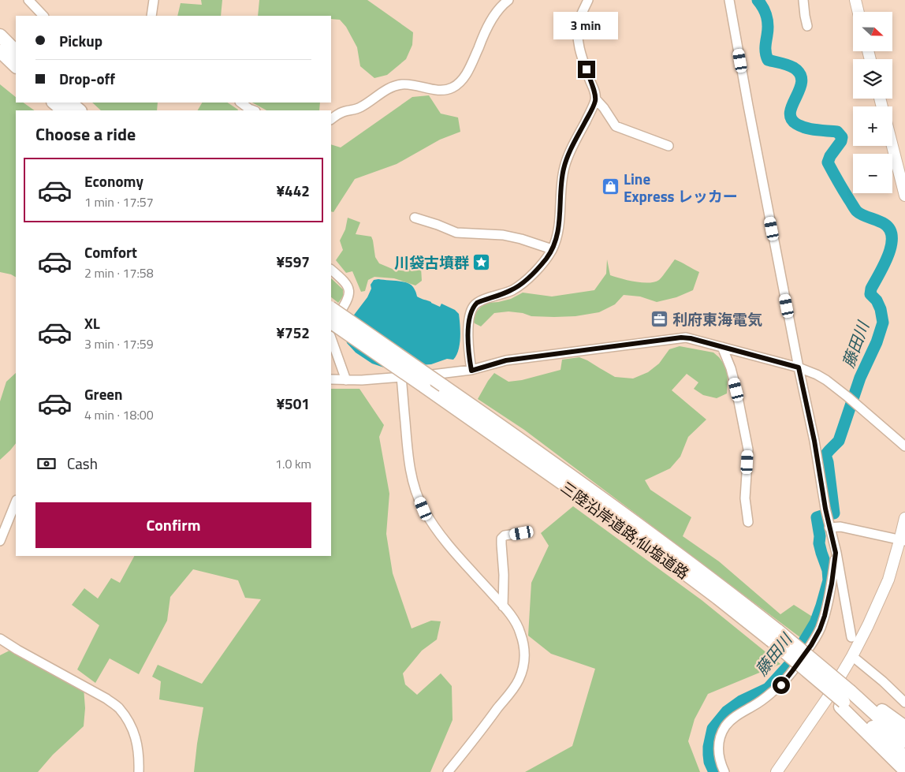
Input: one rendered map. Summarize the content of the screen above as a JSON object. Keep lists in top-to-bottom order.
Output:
{
  "streets": {
    "highway": ["三陸沿岸道路;仙塩道路"]
  },
  "water": ["藤田川"],
  "places": {
    "shop": ["Line Express レッカー"],
    "place": ["川袋古墳群"],
    "office": ["利府東海電気"]
  },
  "north": "right",
  "page": {
    "map_buttons": ["+", "−"],
    "bubble": "3 min",
    "banner": ["Pickup", "Drop-off"],
    "heading": "Choose a ride",
    "list": [
      {
        "name": "Economy",
        "note": "1 min · 17:57",
        "value": "¥442"
      },
      {
        "name": "Comfort",
        "note": "2 min · 17:58",
        "value": "¥597"
      },
      {
        "name": "XL",
        "note": "3 min · 17:59",
        "value": "¥752"
      },
      {
        "name": "Green",
        "note": "4 min · 18:00",
        "value": "¥501"
      }
    ],
    "pay": ["Cash", "1.0 km"],
    "buttons": "Confirm"
  }
}
